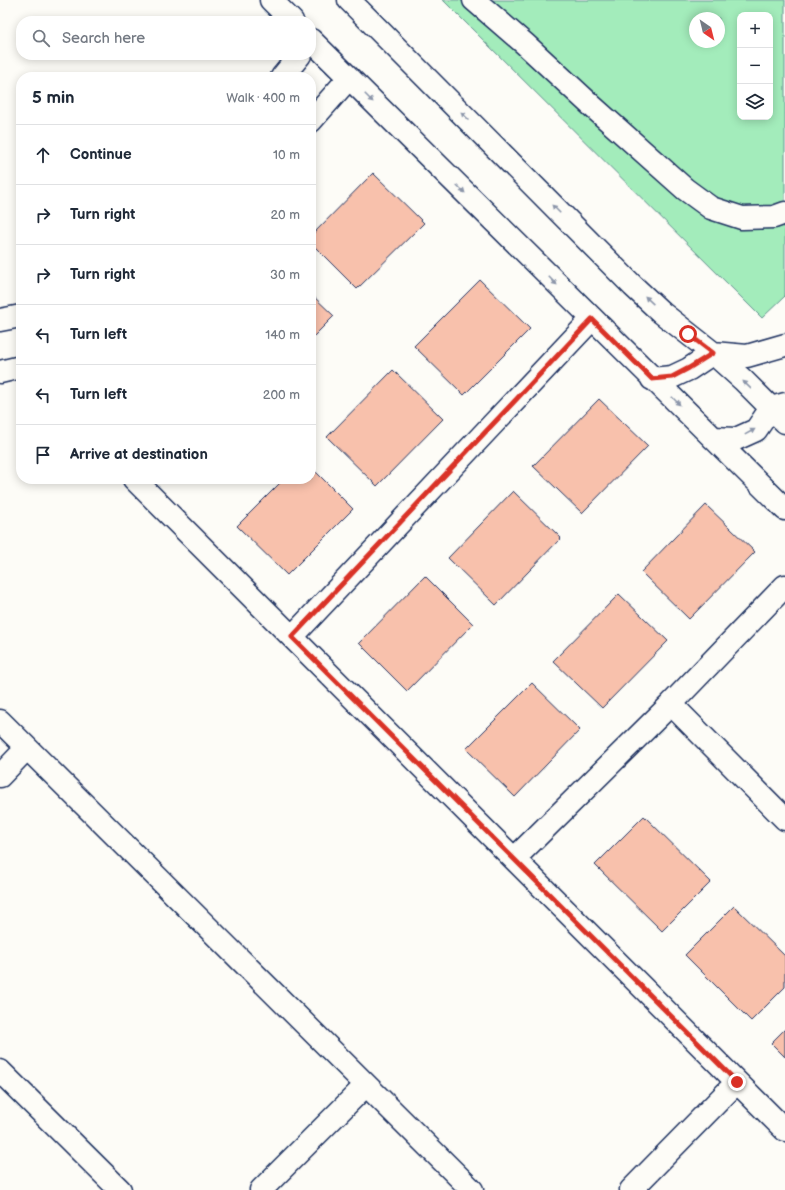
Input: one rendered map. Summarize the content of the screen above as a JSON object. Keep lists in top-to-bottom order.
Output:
{
  "north": "bottom right",
  "page": {
    "map_buttons": ["+", "−"],
    "search": "Search here",
    "heading": ["5 min", "Walk · 400 m"],
    "list": [
      ["Continue", "10 m"],
      ["Turn right", "20 m"],
      ["Turn right", "30 m"],
      ["Turn left", "140 m"],
      ["Turn left", "200 m"],
      "Arrive at destination"
    ]
  }
}
